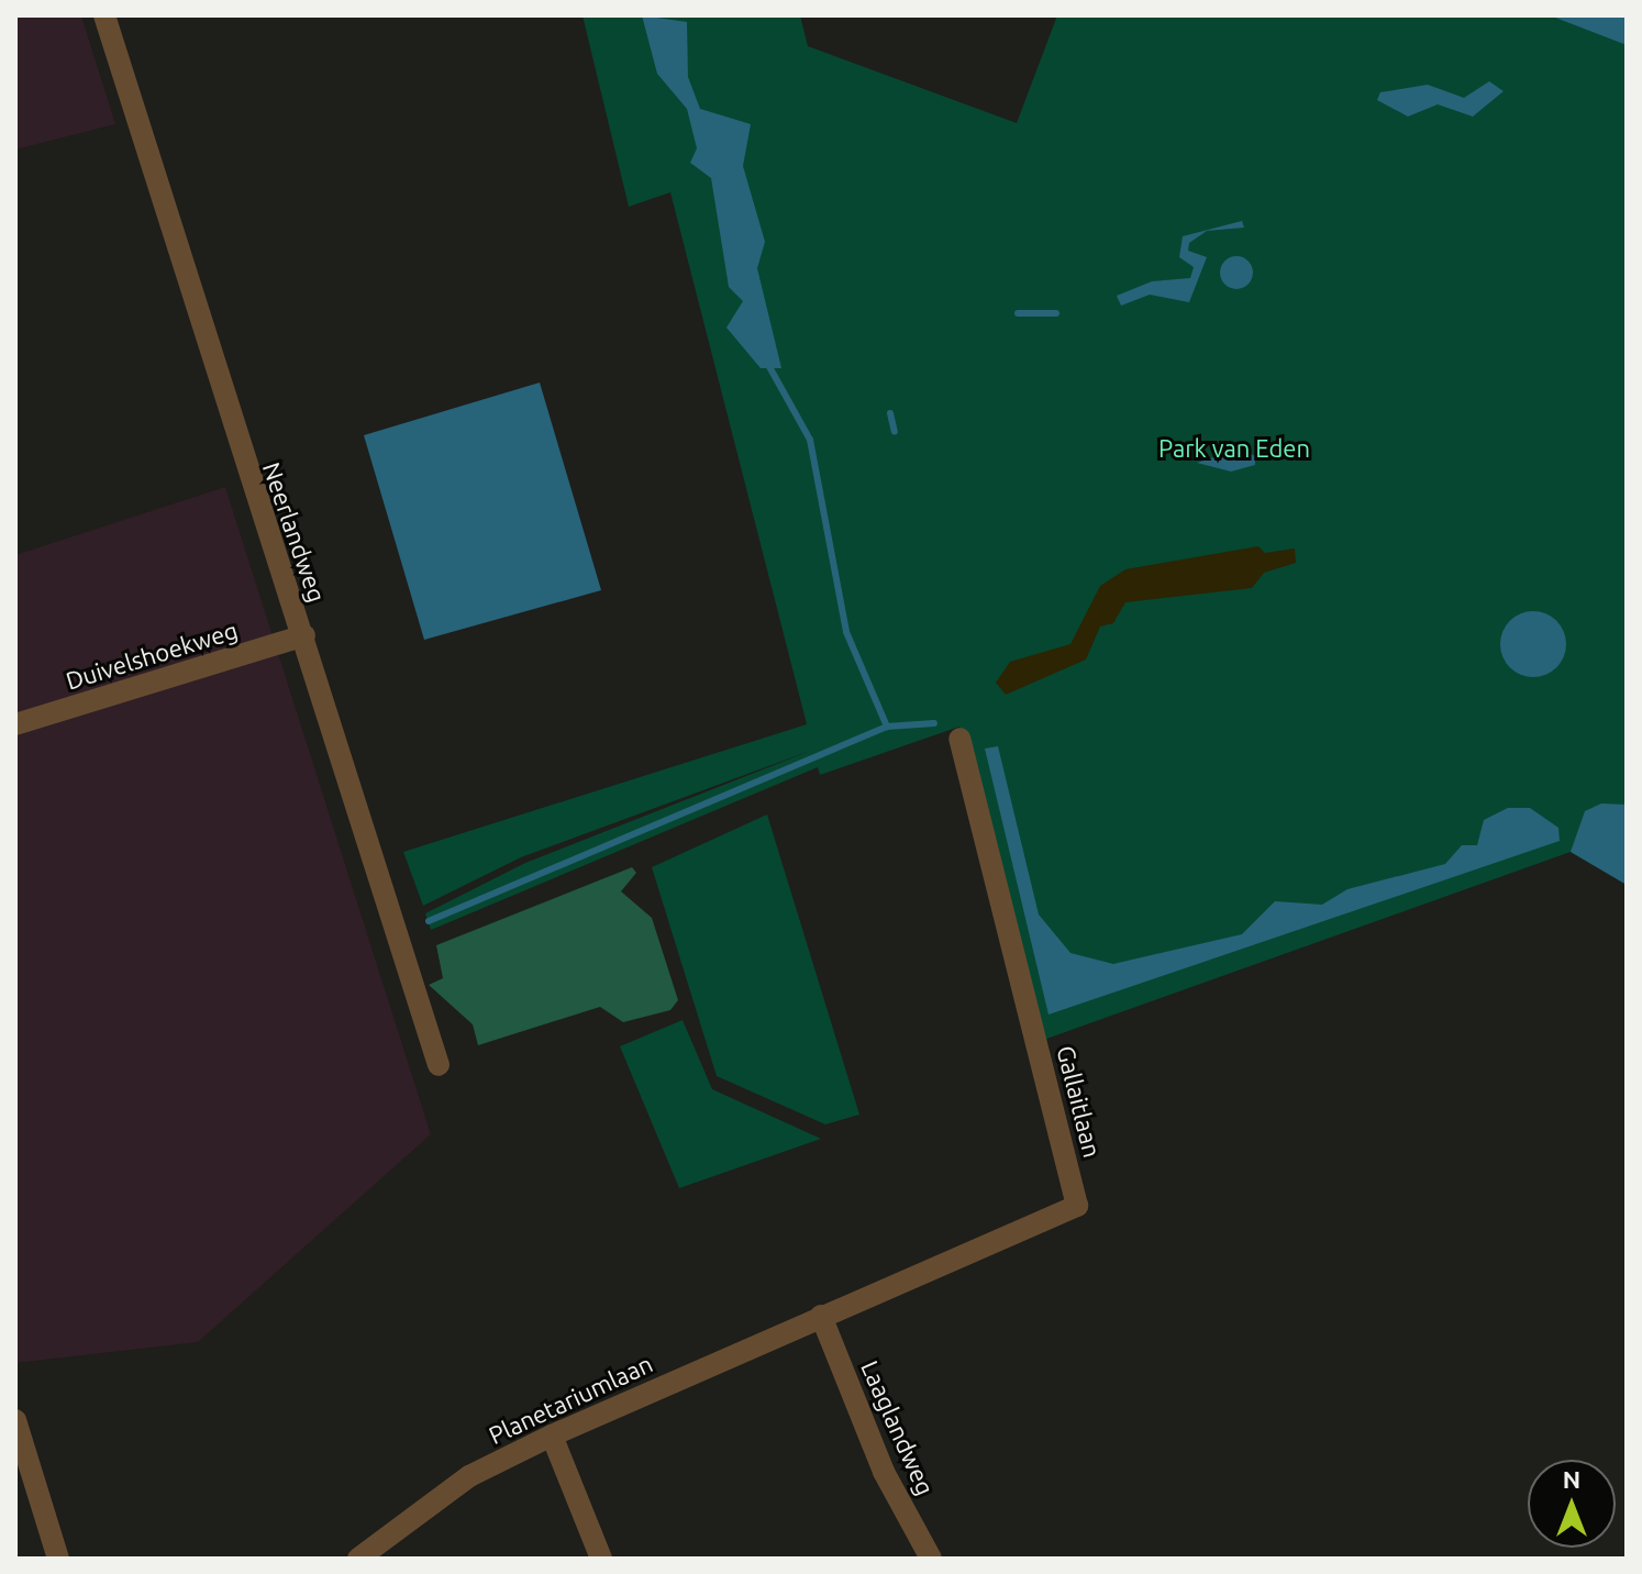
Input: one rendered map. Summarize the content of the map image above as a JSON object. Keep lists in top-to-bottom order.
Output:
{
  "streets": {
    "street": [
      "Neerlandweg",
      "Duivelshoekweg",
      "Gallaitlaan",
      "Planetariumlaan",
      "Laaglandweg"
    ]
  },
  "crossings": [
    ["Neerlandweg", "Duivelshoekweg"],
    ["Gallaitlaan", "Planetariumlaan"],
    ["Gallaitlaan", "Laaglandweg"],
    ["Planetariumlaan", "Laaglandweg"]
  ],
  "parks": ["Park van Eden"],
  "north": "top"
}
